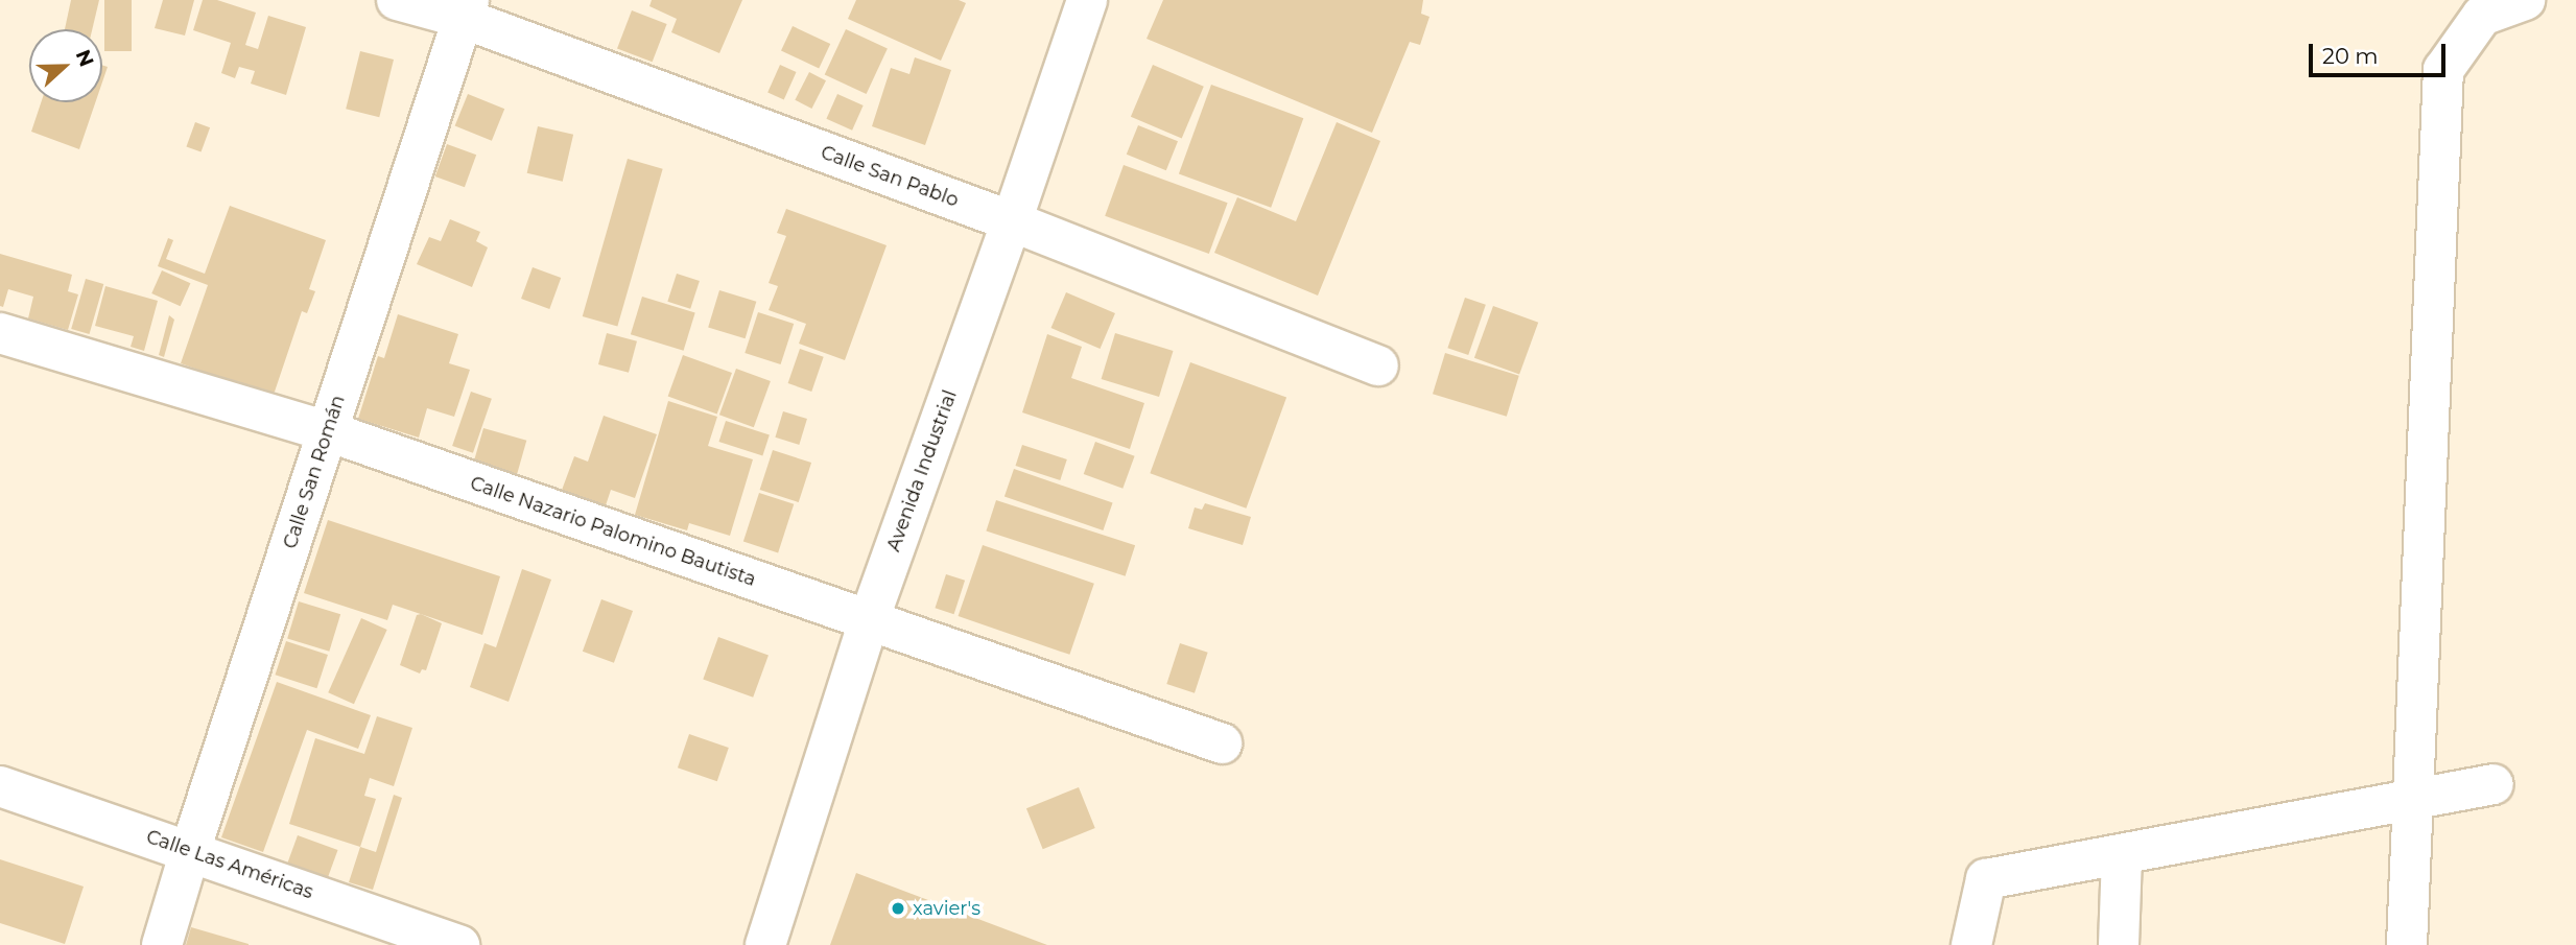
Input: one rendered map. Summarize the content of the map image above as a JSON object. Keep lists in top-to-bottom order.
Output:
{
  "streets": {
    "street": [
      "Calle San Pablo",
      "Avenida Industrial",
      "Calle San Román",
      "Calle Nazario Palomino Bautista",
      "Calle Las Américas"
    ]
  },
  "crossings": [
    ["Calle San Pablo", "Avenida Industrial"],
    ["Calle San Pablo", "Calle San Román"],
    ["Avenida Industrial", "Calle Nazario Palomino Bautista"],
    ["Calle San Román", "Calle Nazario Palomino Bautista"],
    ["Calle San Román", "Calle Las Américas"]
  ],
  "places": ["xavier's"],
  "scale_bar": "20 m",
  "north": "right"
}
